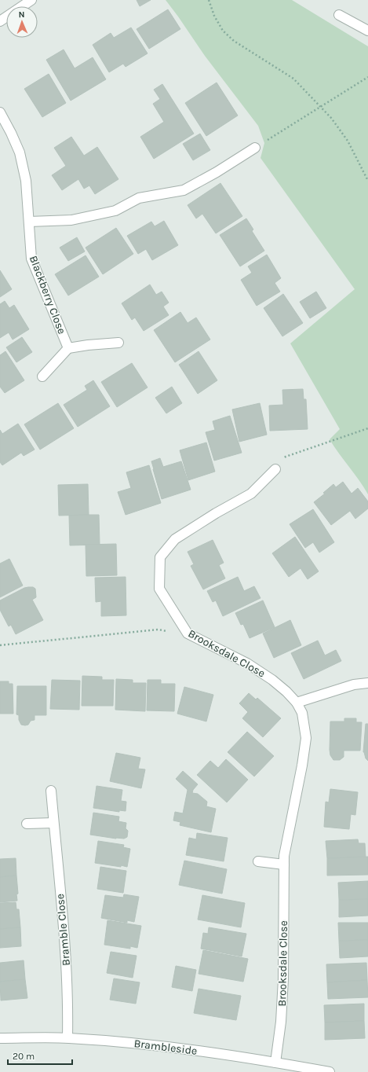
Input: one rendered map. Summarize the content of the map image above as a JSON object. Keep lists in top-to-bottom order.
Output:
{
  "streets": {
    "street": [
      "Blackberry Close",
      "Brooksdale Close",
      "Bramble Close",
      "Brambleside"
    ]
  },
  "crossings": [
    ["Brooksdale Close", "Brambleside"],
    ["Bramble Close", "Brambleside"]
  ],
  "scale_bar": "20 m",
  "north": "top"
}
